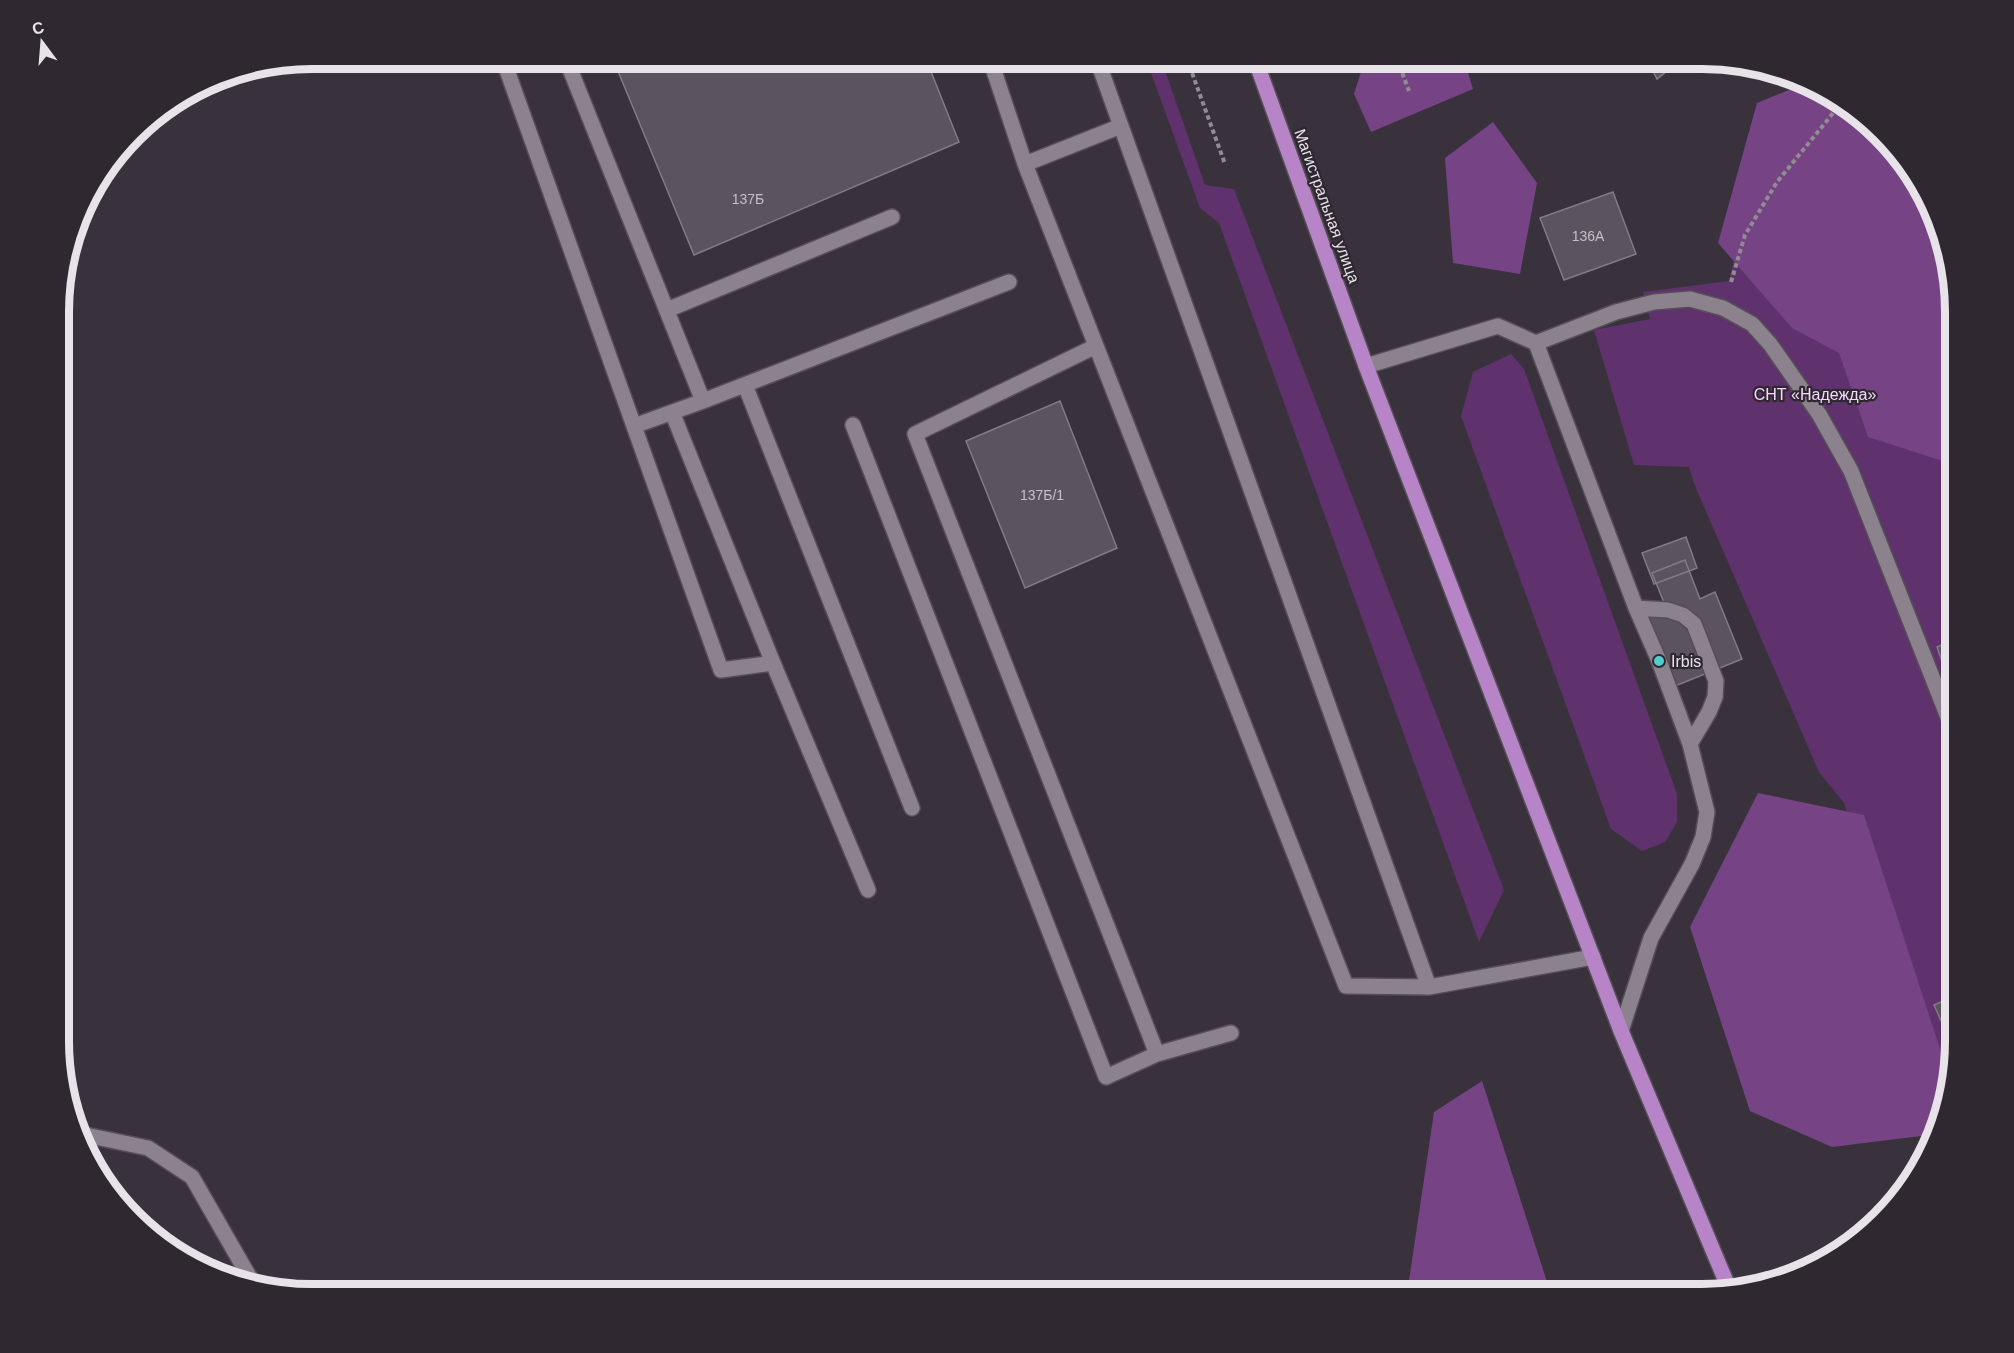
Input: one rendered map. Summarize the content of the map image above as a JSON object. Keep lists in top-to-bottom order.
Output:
{
  "streets": {
    "main road": ["Магистральная улица"]
  },
  "parks": ["СНТ «Надежда»"],
  "places": ["Irbis"],
  "house_numbers": ["137Б", "136А", "137Б/1"],
  "north": "top"
}
